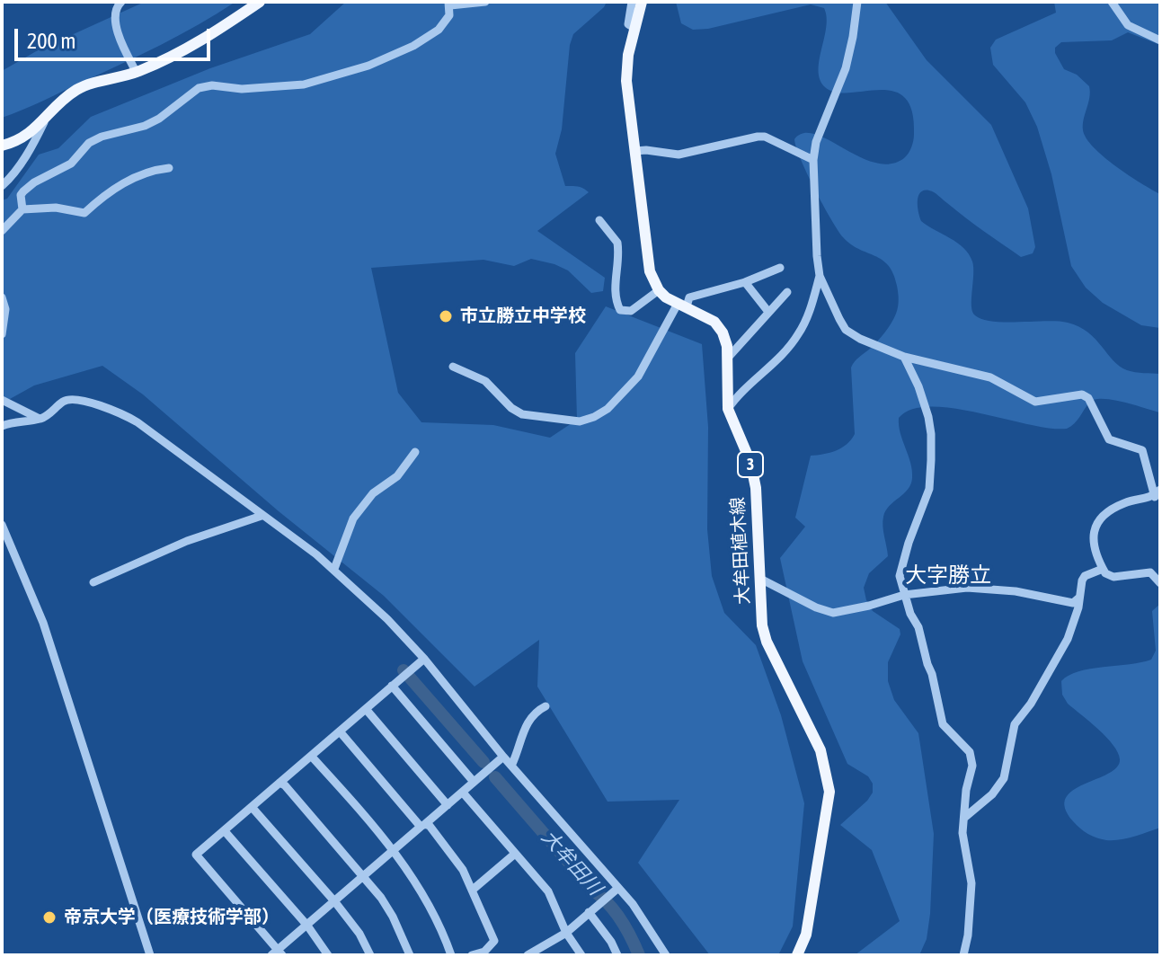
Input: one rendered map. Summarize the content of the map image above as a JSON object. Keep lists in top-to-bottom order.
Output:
{
  "streets": {
    "main road": ["3", "大牟田植木線"]
  },
  "districts": ["大字勝立"],
  "water": ["大牟田川"],
  "places": ["市立勝立中学校", "帝京大学（医療技術学部）"],
  "scale_bar": "200 m"
}
